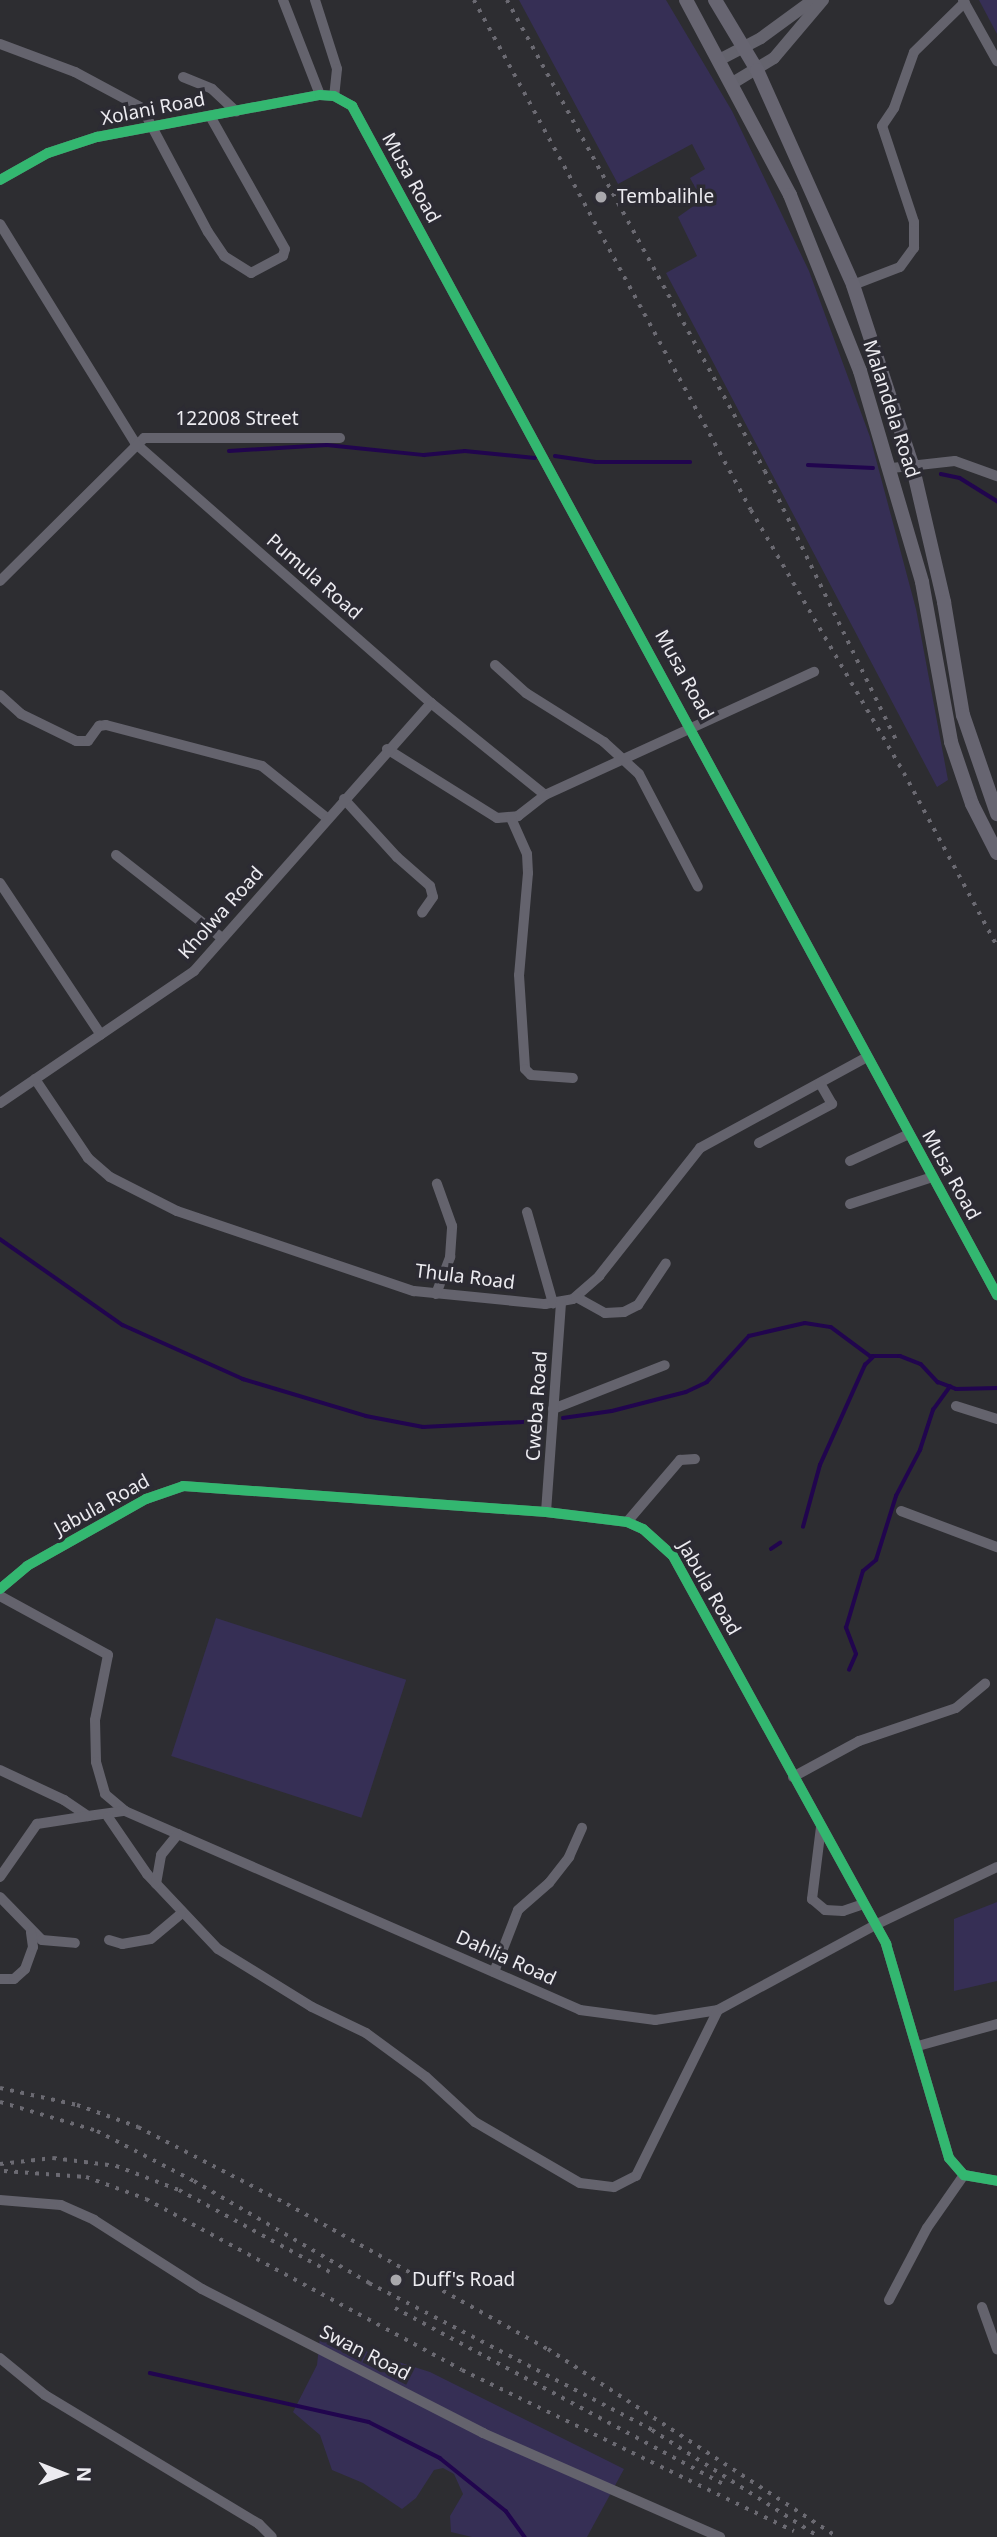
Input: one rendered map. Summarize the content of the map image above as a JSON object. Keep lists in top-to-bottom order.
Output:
{
  "streets": {
    "main road": ["Malandela Road"],
    "street": [
      "Xolani Road",
      "Musa Road",
      "122008 Street",
      "Pumula Road",
      "Kholwa Road",
      "Thula Road",
      "Cweba Road",
      "Jabula Road",
      "Dahlia Road",
      "Swan Road"
    ]
  },
  "crossings": [
    ["Musa Road", "Thula Road"],
    ["122008 Street", "Pumula Road"],
    ["Pumula Road", "Kholwa Road"],
    ["Kholwa Road", "Thula Road"],
    ["Thula Road", "Cweba Road"],
    ["Cweba Road", "Jabula Road"],
    ["Jabula Road", "Dahlia Road"]
  ],
  "places": ["Tembalihle", "Duff's Road"],
  "north": "right"
}
